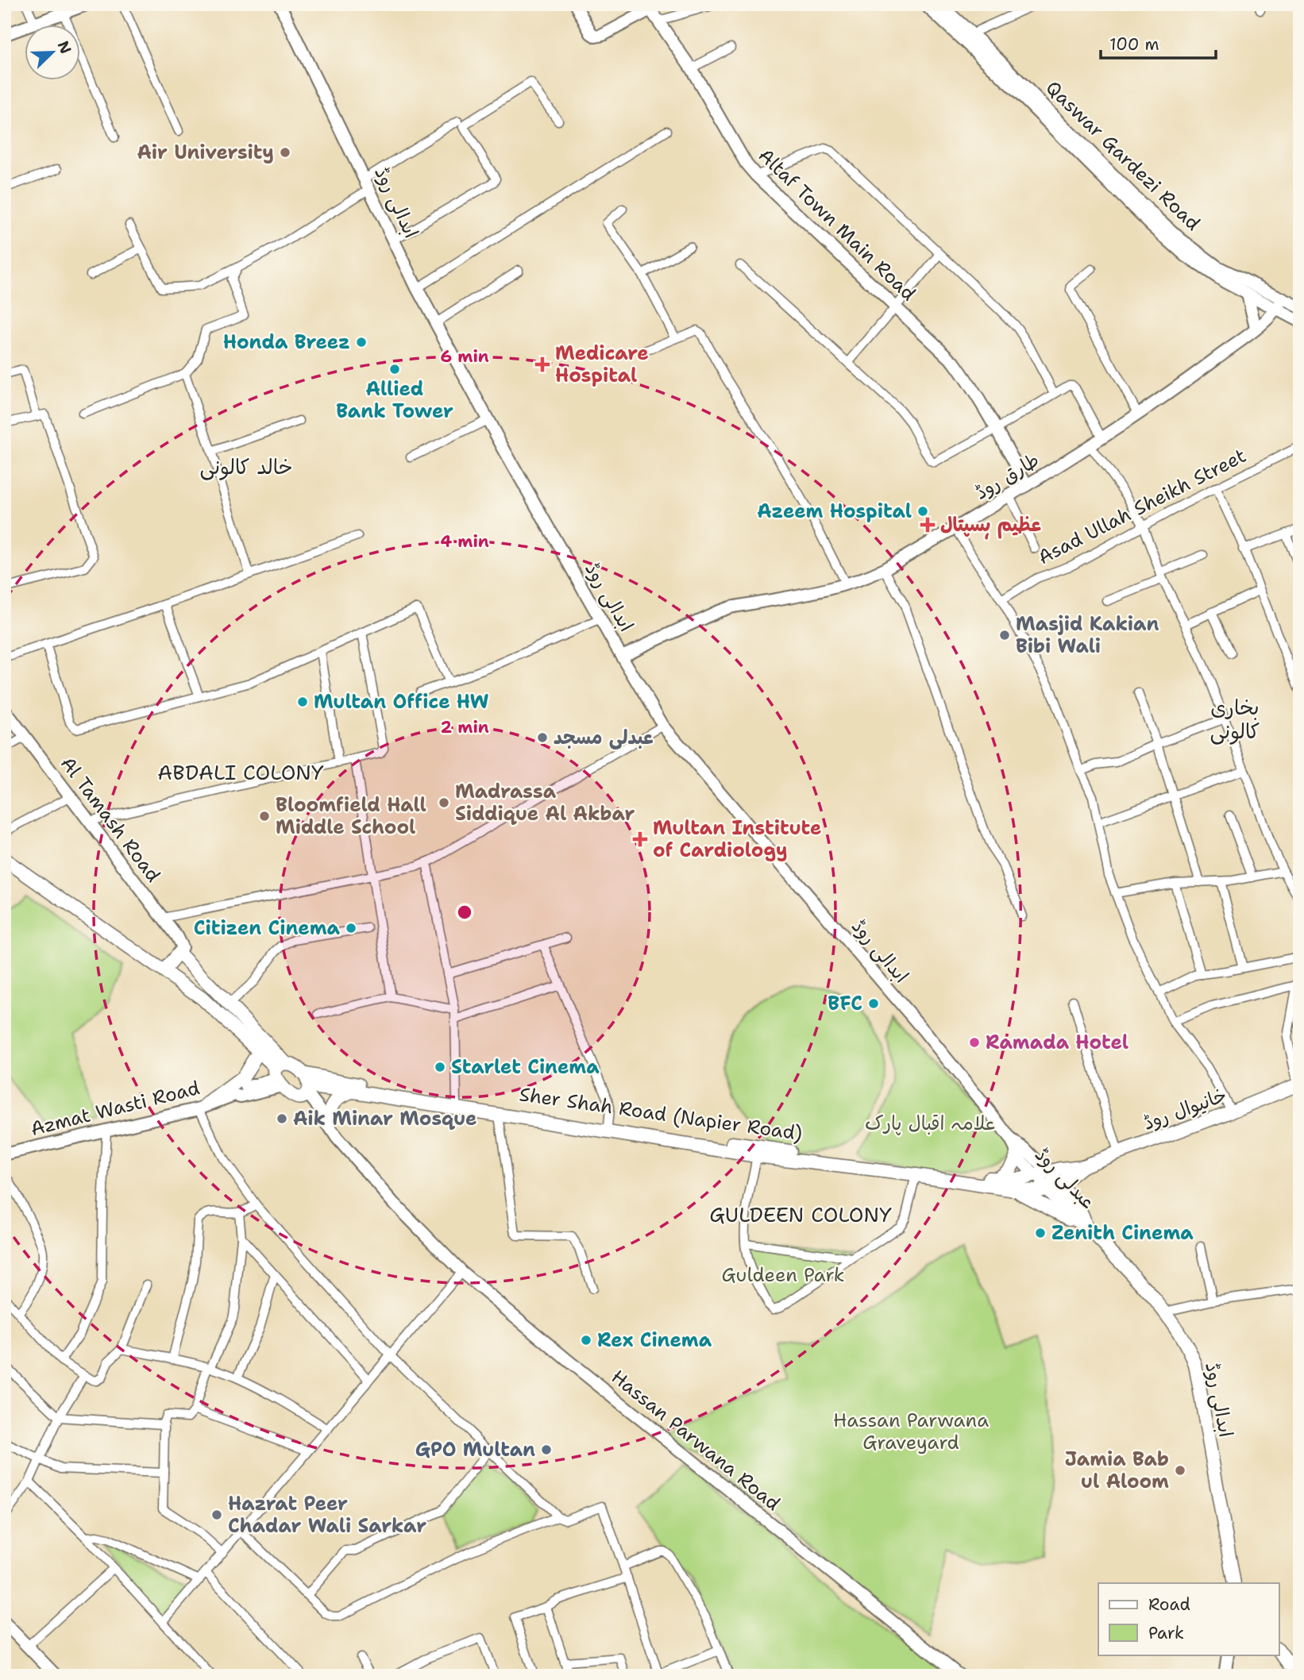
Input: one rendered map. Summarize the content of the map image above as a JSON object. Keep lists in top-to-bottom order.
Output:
{
  "streets": {
    "main road": [
      "Qaswar Gardezi Road",
      "ابدالی روڈ",
      "Altaf Town Main Road",
      "طارق روڈ",
      "Al Tamash Road",
      "Azmat Wasti Road",
      "خانیوال روڈ",
      "Sher Shah Road (Napier Road)",
      "عبدلی روڈ",
      "Hassan Parwana Road"
    ],
    "street": ["Asad Ullah Sheikh Street"]
  },
  "crossings": [
    ["Qaswar Gardezi Road", "طارق روڈ"],
    ["ابدالی روڈ", "طارق روڈ"],
    ["ابدالی روڈ", "عبدلی روڈ"],
    ["Altaf Town Main Road", "طارق روڈ"],
    ["خانیوال روڈ", "Sher Shah Road (Napier Road)"],
    ["خانیوال روڈ", "عبدلی روڈ"]
  ],
  "districts": [
    "خالد کالونی",
    "بخاری کالونی",
    "ABDALI COLONY",
    "GULDEEN COLONY"
  ],
  "parks": ["علامہ اقبال پارک", "Guldeen Park", "Hassan Parwana Graveyard"],
  "places": {
    "other": [
      "Air University",
      "Honda Breez",
      "Allied Bank Tower",
      "Azeem Hospital",
      "Masjid Kakian Bibi Wali",
      "Multan Office HW",
      "عبدلی مسجد",
      "Madrassa Siddique Al Akbar",
      "Bloomfield Hall Middle School",
      "Citizen Cinema",
      "BFC",
      "Ramada Hotel",
      "Starlet Cinema",
      "Aik Minar Mosque",
      "Zenith Cinema",
      "Rex Cinema",
      "GPO Multan",
      "Jamia Bab ul Aloom",
      "Hazrat Peer Chadar Wali Sarkar"
    ],
    "health": ["Medicare Hospital", "عظیم ہسپتال", "Multan Institute of Cardiology"]
  },
  "legend": ["Road", "Park"],
  "scale_bar": "100 m",
  "north": "top right",
  "rings": ["6 min", "4 min", "2 min"]
}
